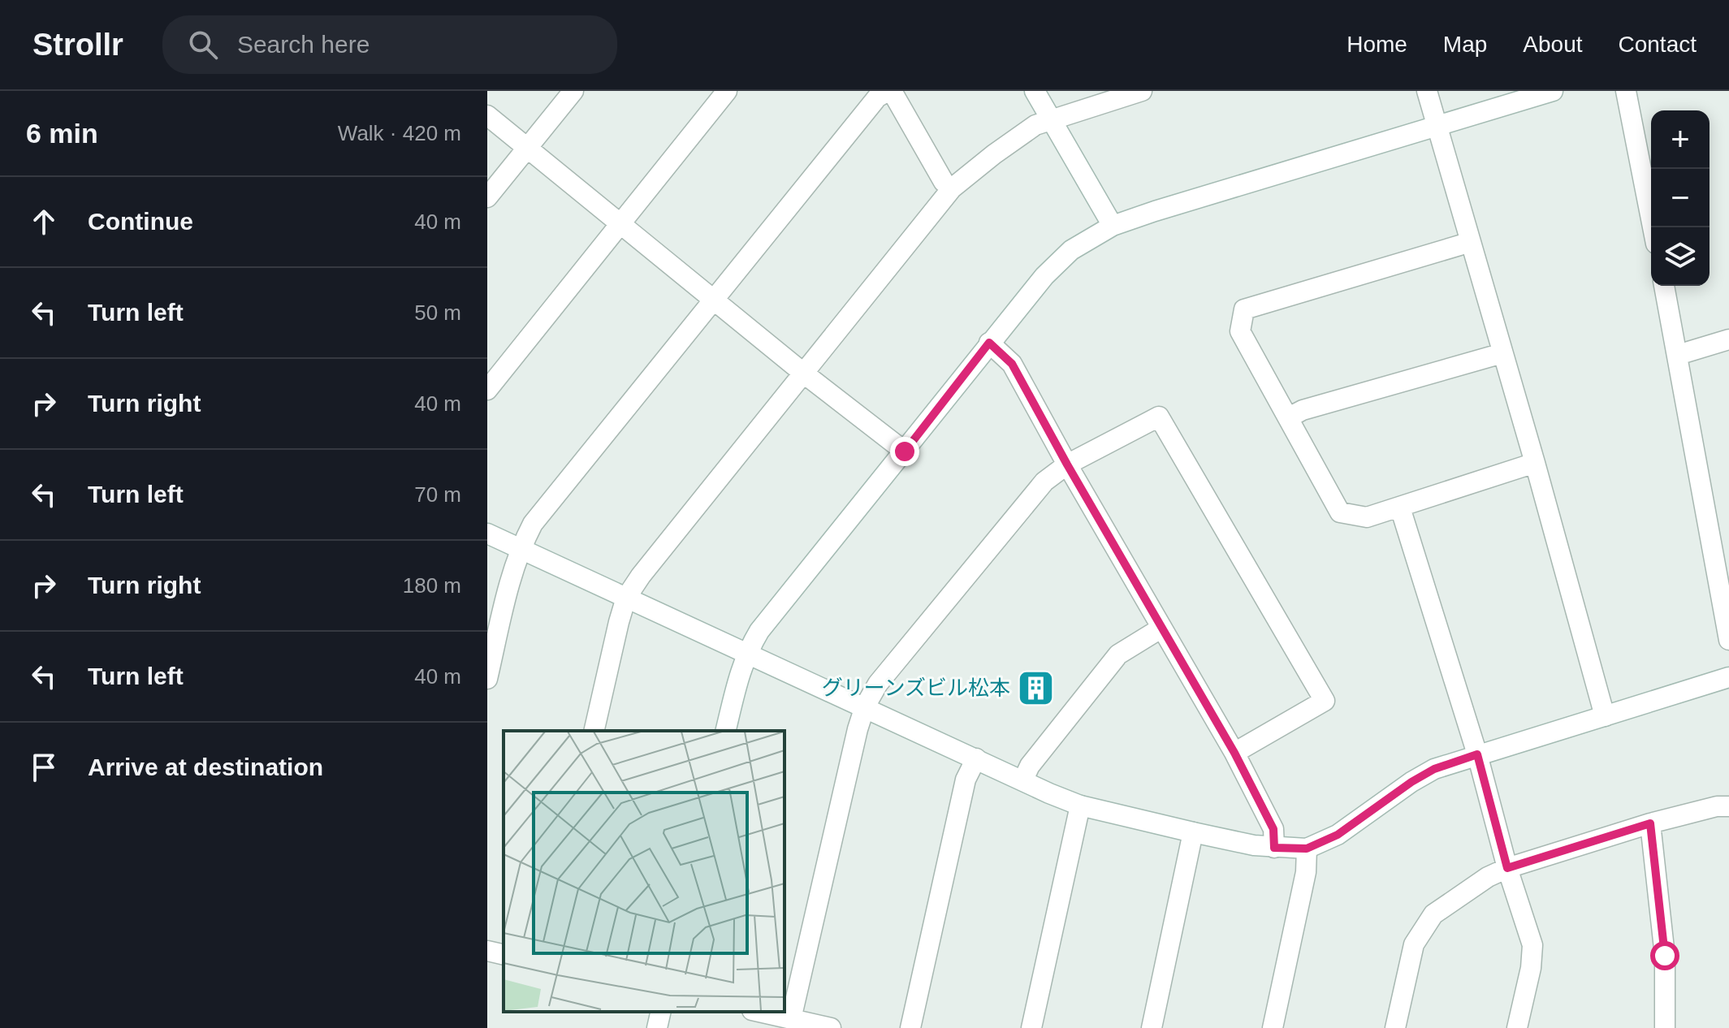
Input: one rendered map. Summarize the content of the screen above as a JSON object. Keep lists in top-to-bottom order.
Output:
{
  "places": {
    "building": ["グリーンズビル松本"]
  },
  "page": {
    "header": "Strollr",
    "search": "Search here",
    "nav": [
      "Home",
      "Map",
      "About",
      "Contact"
    ],
    "heading": ["6 min", "Walk · 420 m"],
    "map_buttons": ["+", "−"],
    "list": [
      ["Continue", "40 m"],
      ["Turn left", "50 m"],
      ["Turn right", "40 m"],
      ["Turn left", "70 m"],
      ["Turn right", "180 m"],
      ["Turn left", "40 m"],
      "Arrive at destination"
    ]
  }
}
